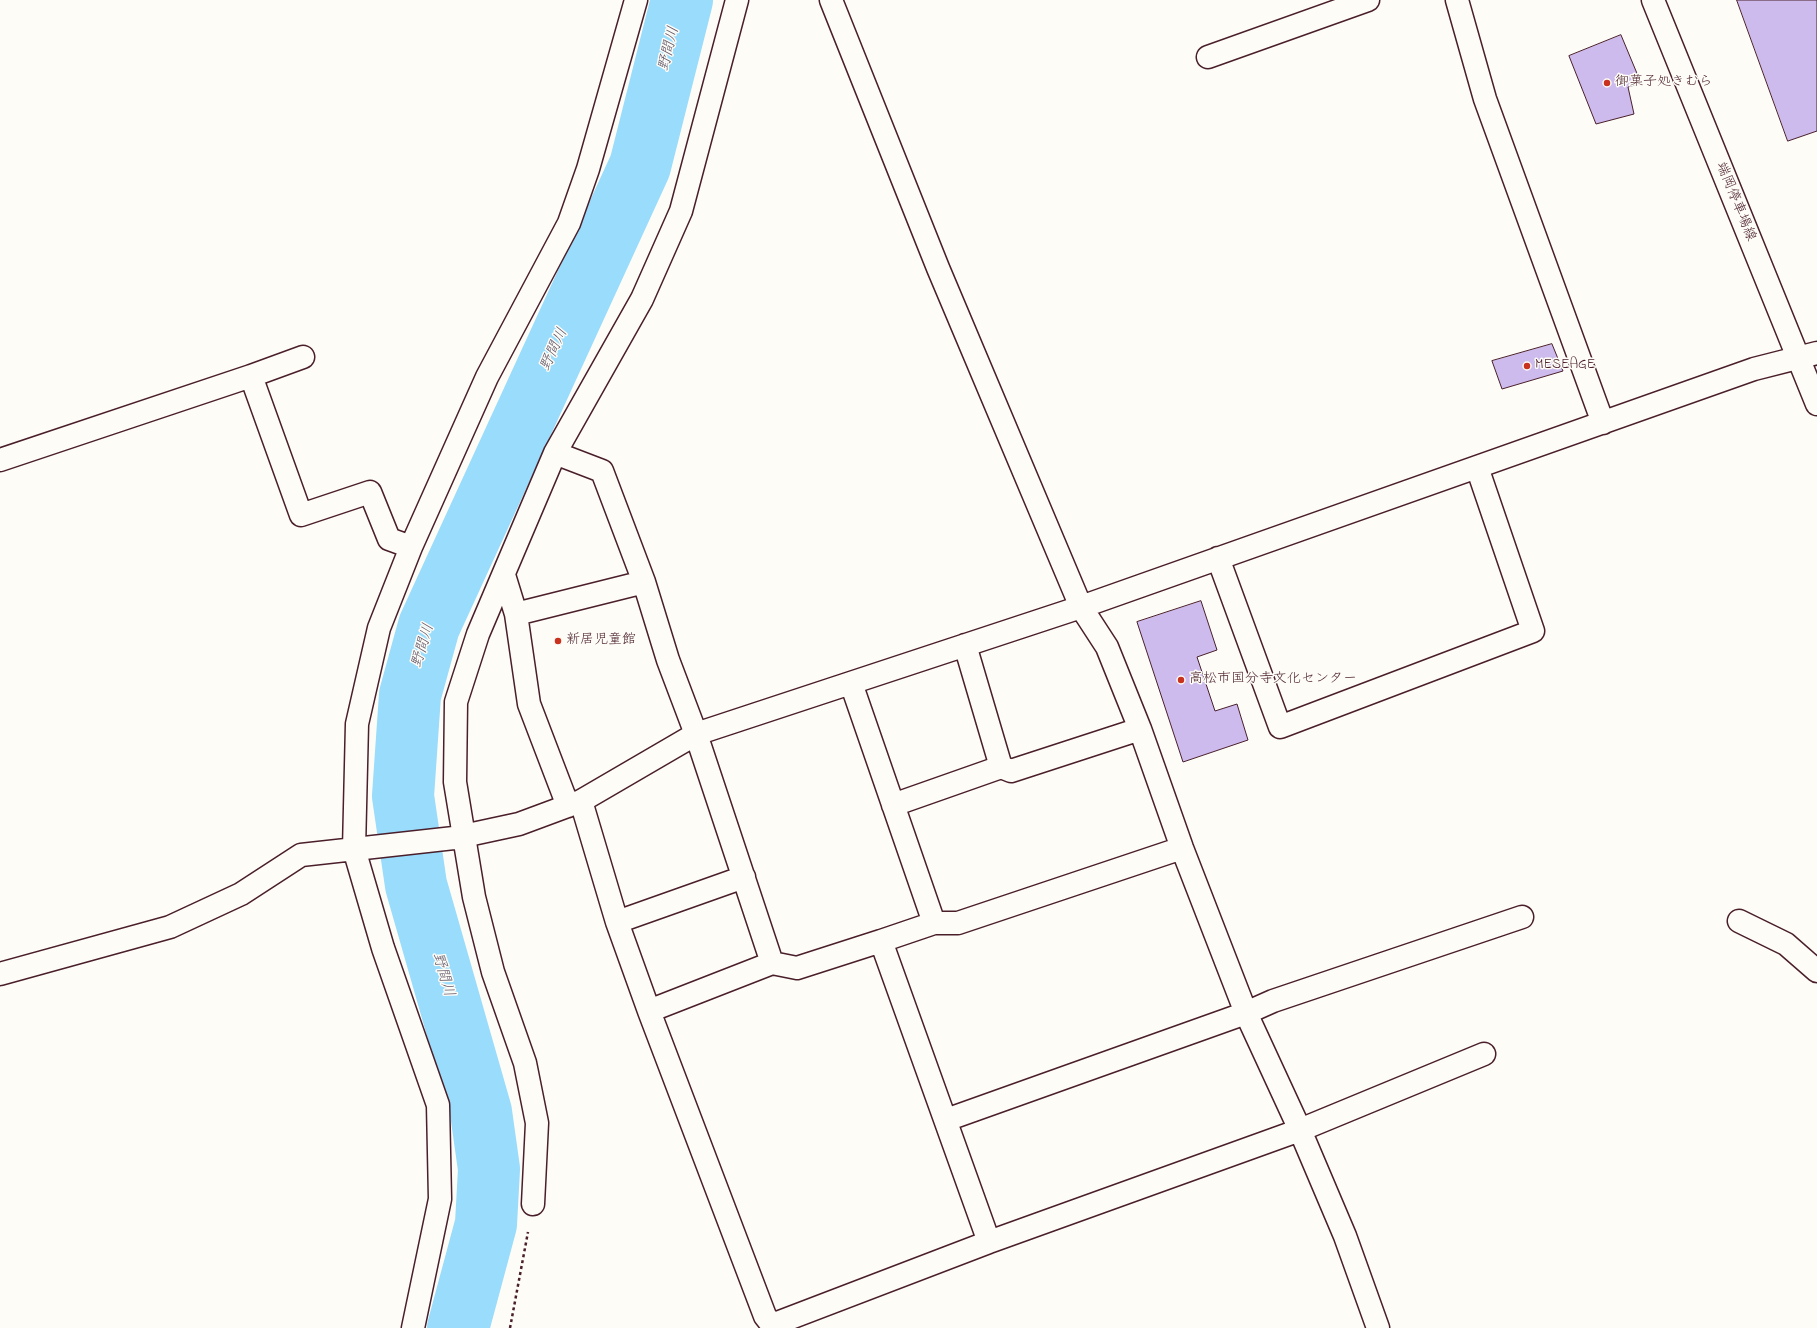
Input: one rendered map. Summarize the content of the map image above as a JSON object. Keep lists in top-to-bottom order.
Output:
{
  "streets": {
    "street": ["端岡停車場線"]
  },
  "water": ["野間川"],
  "places": [
    "御菓子処きむら",
    "MESEAGE",
    "新居児童館",
    "高松市国分寺文化センター"
  ]
}
